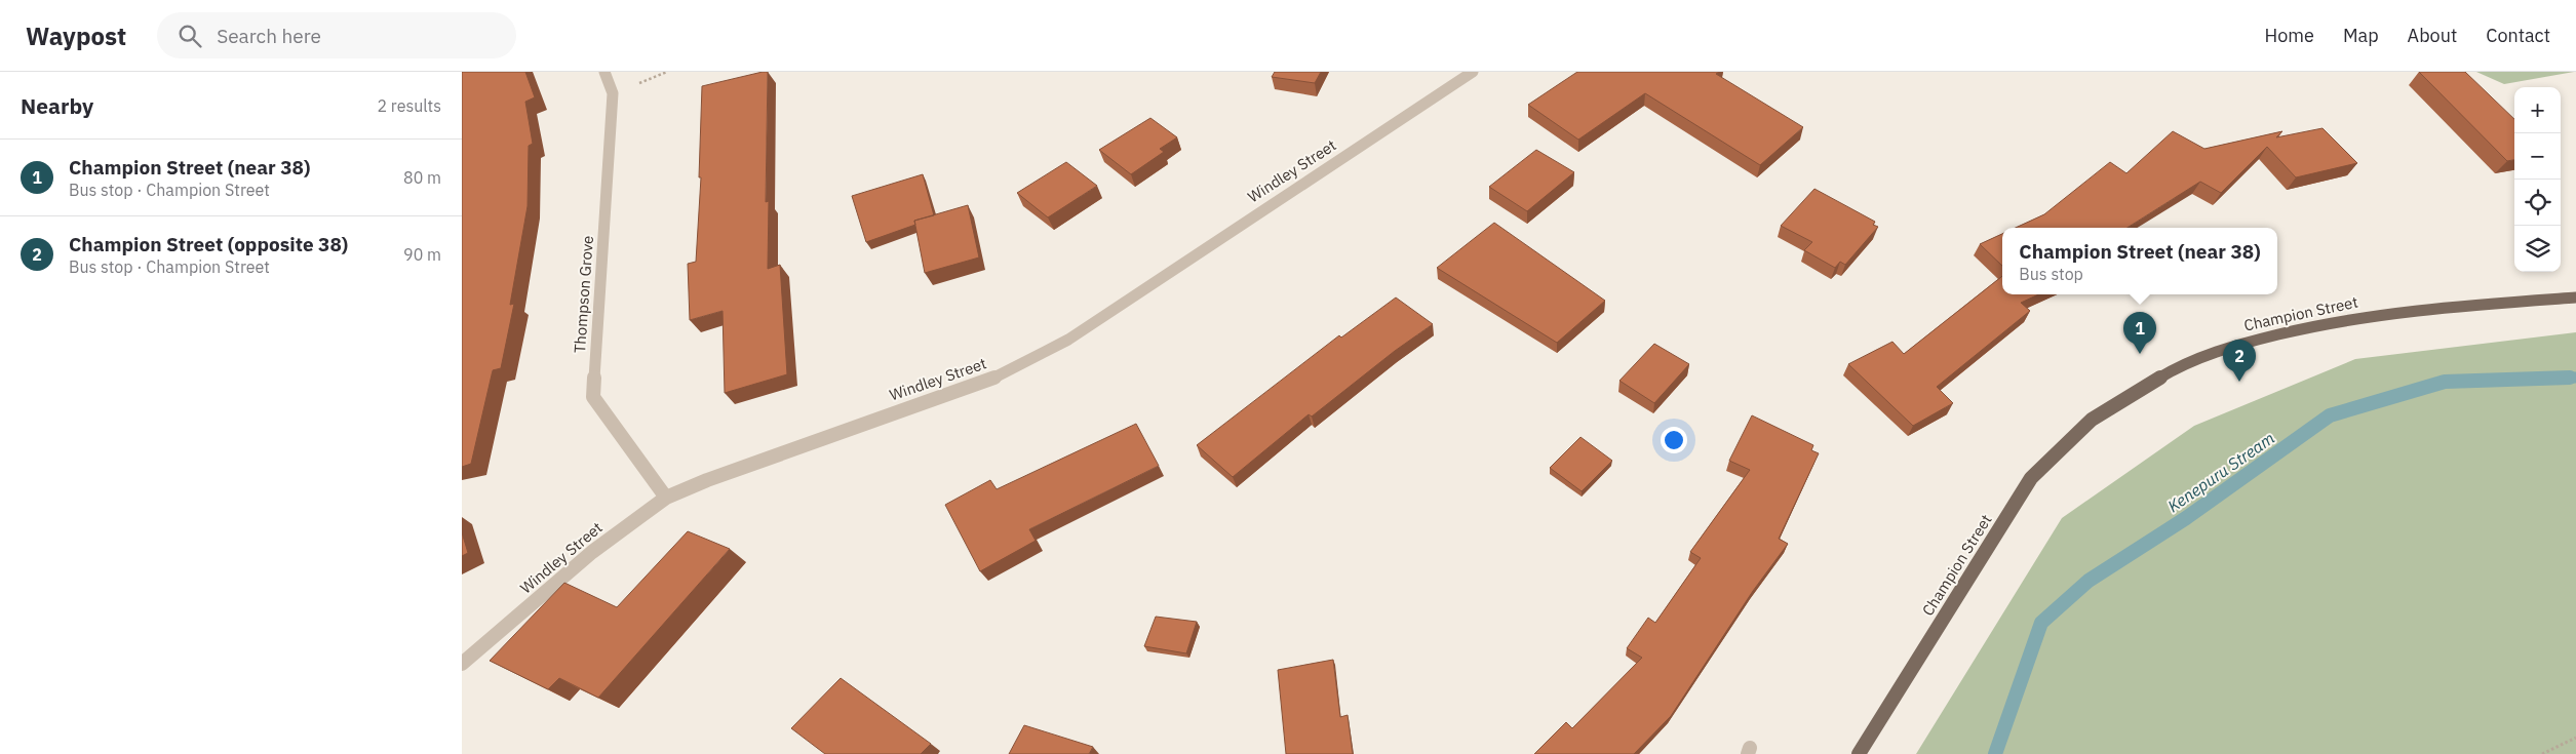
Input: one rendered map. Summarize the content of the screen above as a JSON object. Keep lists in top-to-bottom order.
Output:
{
  "streets": {
    "main road": ["Champion Street"],
    "street": ["Windley Street", "Thompson Grove"]
  },
  "crossings": [
    ["Windley Street", "Thompson Grove"]
  ],
  "water": ["Kenepuru Stream"],
  "page": {
    "header": "Waypost",
    "search": "Search here",
    "nav": [
      "Home",
      "Map",
      "About",
      "Contact"
    ],
    "heading": ["Nearby", "2 results"],
    "map_buttons": ["+", "−"],
    "list": [
      {
        "mark": "1",
        "name": "Champion Street (near 38)",
        "note": "Bus stop · Champion Street",
        "value": "80 m"
      },
      {
        "mark": "2",
        "name": "Champion Street (opposite 38)",
        "note": "Bus stop · Champion Street",
        "value": "90 m"
      }
    ],
    "popup": ["Champion Street (near 38)", "Bus stop"],
    "pins": ["1", "2"]
  }
}
